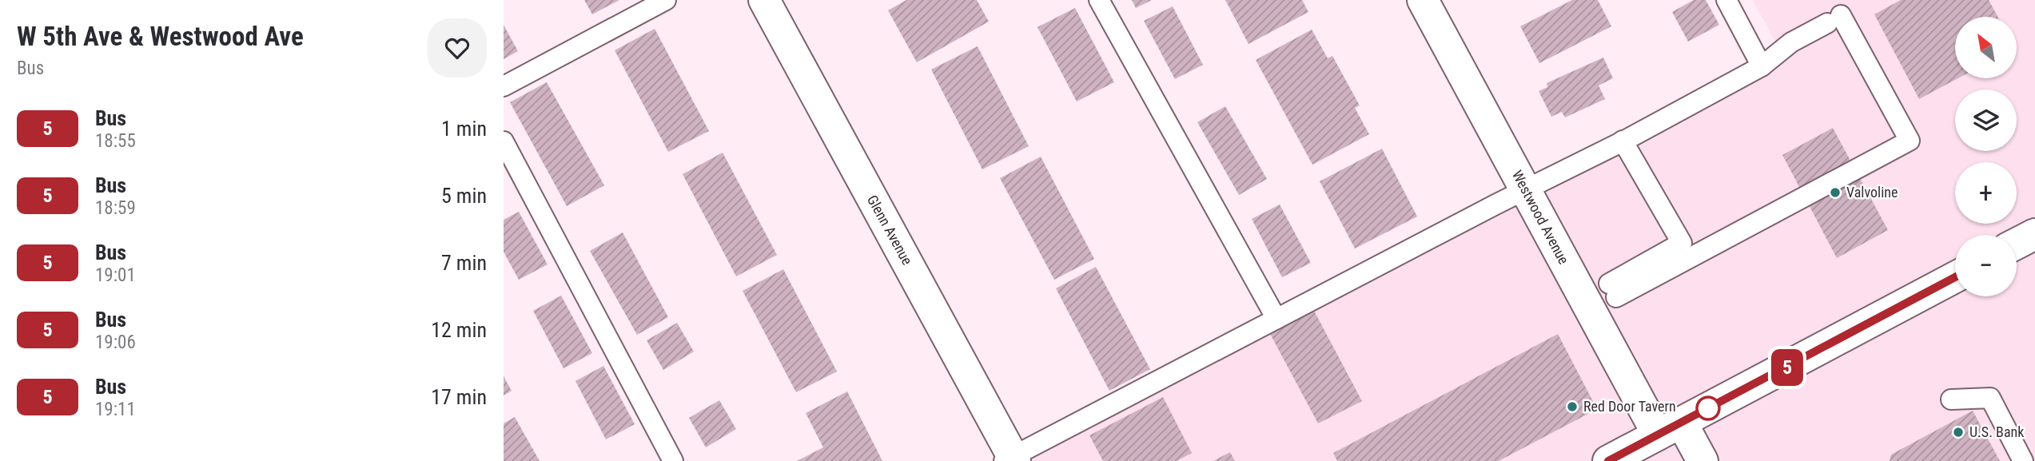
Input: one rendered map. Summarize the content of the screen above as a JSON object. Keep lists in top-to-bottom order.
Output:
{
  "streets": {
    "street": ["Westwood Avenue", "Glenn Avenue"]
  },
  "places": ["Valvoline", "Red Door Tavern", "U.S. Bank"],
  "lines": ["bus line 5"],
  "north": "top left",
  "page": {
    "heading": ["W 5th Ave & Westwood Ave", "Bus"],
    "on_map": "5",
    "map_buttons": ["+", "−"],
    "list": [
      {
        "mark": "5",
        "name": "Bus",
        "note": "18:55",
        "value": "1 min"
      },
      {
        "mark": "5",
        "name": "Bus",
        "note": "18:59",
        "value": "5 min"
      },
      {
        "mark": "5",
        "name": "Bus",
        "note": "19:01",
        "value": "7 min"
      },
      {
        "mark": "5",
        "name": "Bus",
        "note": "19:06",
        "value": "12 min"
      },
      {
        "mark": "5",
        "name": "Bus",
        "note": "19:11",
        "value": "17 min"
      }
    ]
  }
}
